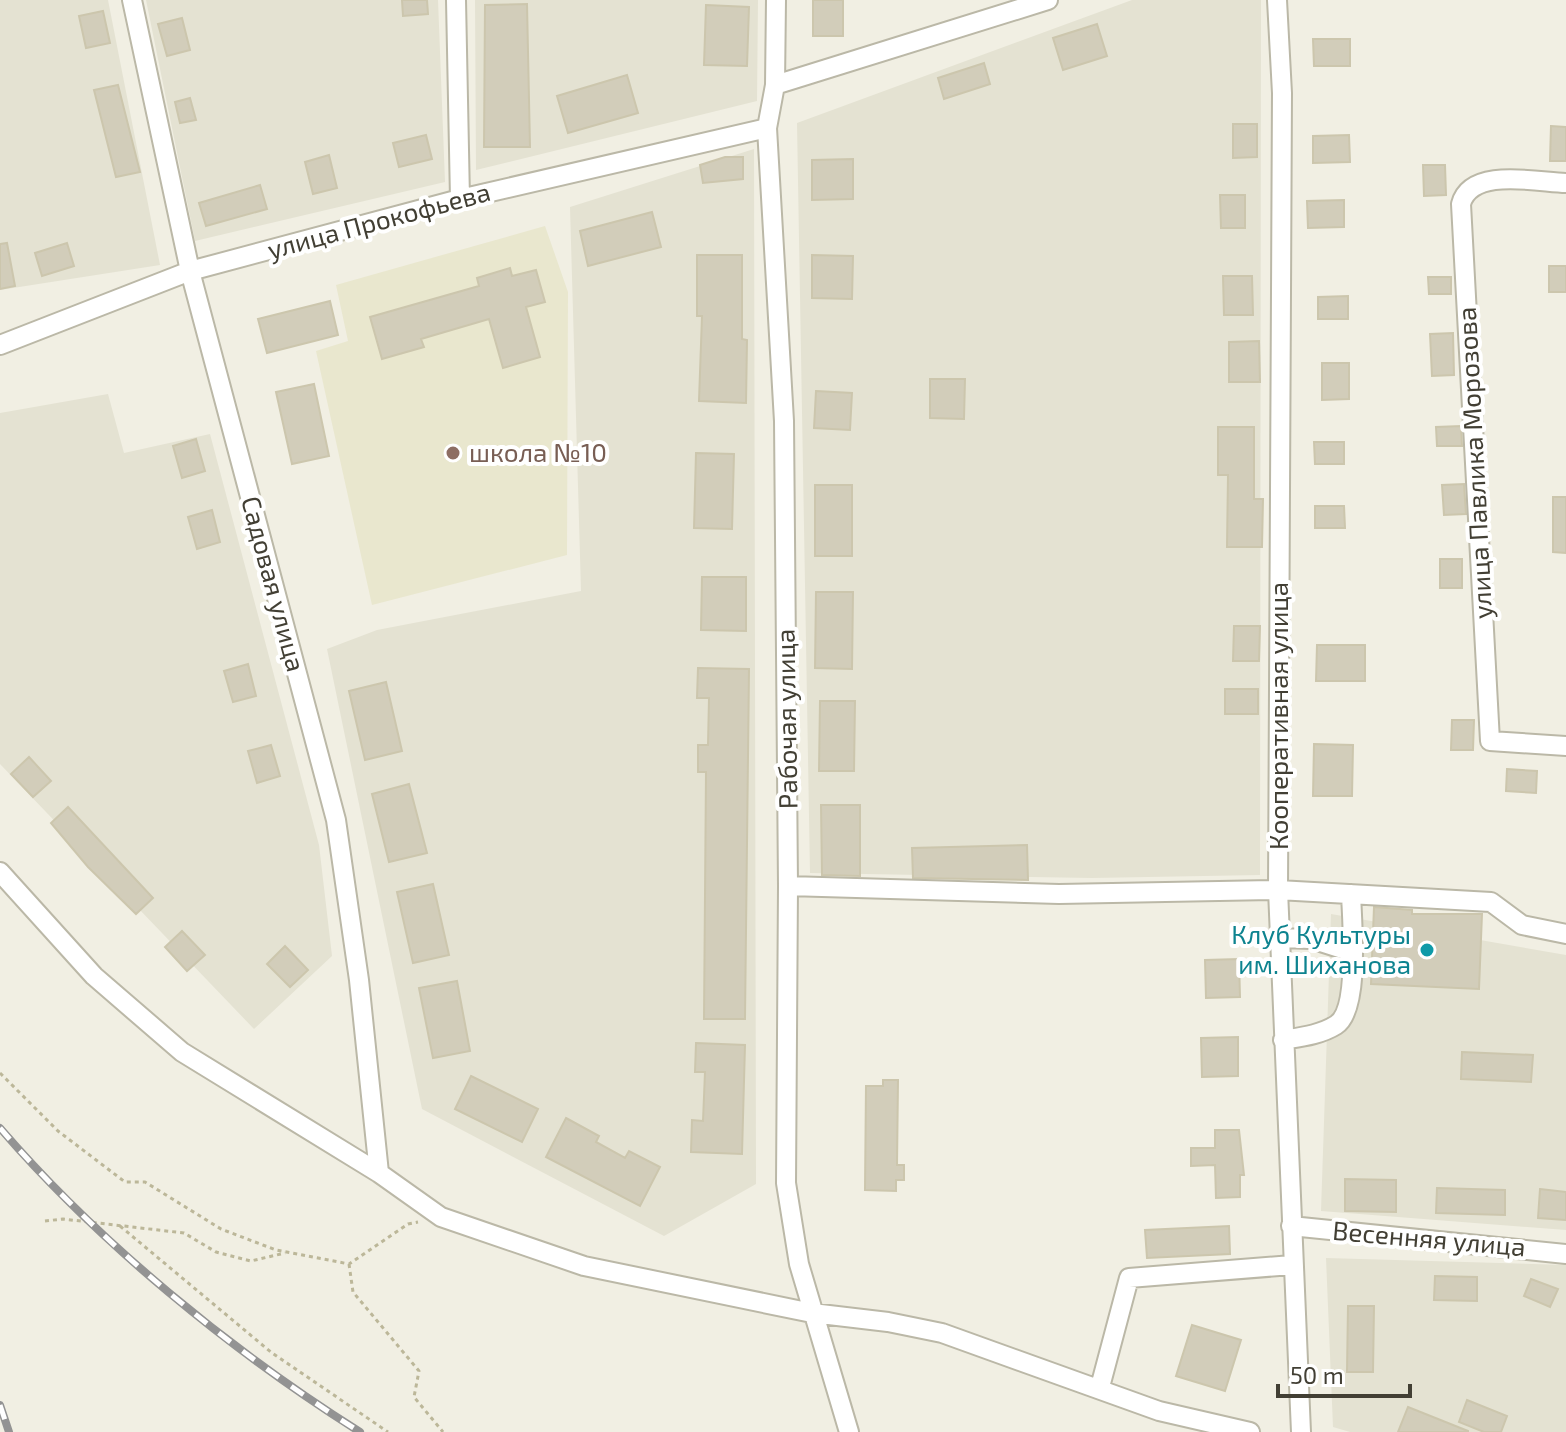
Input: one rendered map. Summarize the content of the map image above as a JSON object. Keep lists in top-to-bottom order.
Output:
{
  "streets": {
    "street": [
      "улица Прокофьева",
      "улица Павлика Морозова",
      "Садовая улица",
      "Кооперативная улица",
      "Рабочая улица",
      "Весенняя улица"
    ]
  },
  "crossings": [
    ["улица Прокофьева", "Садовая улица"],
    ["улица Прокофьева", "Рабочая улица"],
    ["Кооперативная улица", "Весенняя улица"]
  ],
  "places": ["школа №10", "Клуб Культуры им. Шиханова"],
  "scale_bar": "50 m"
}
